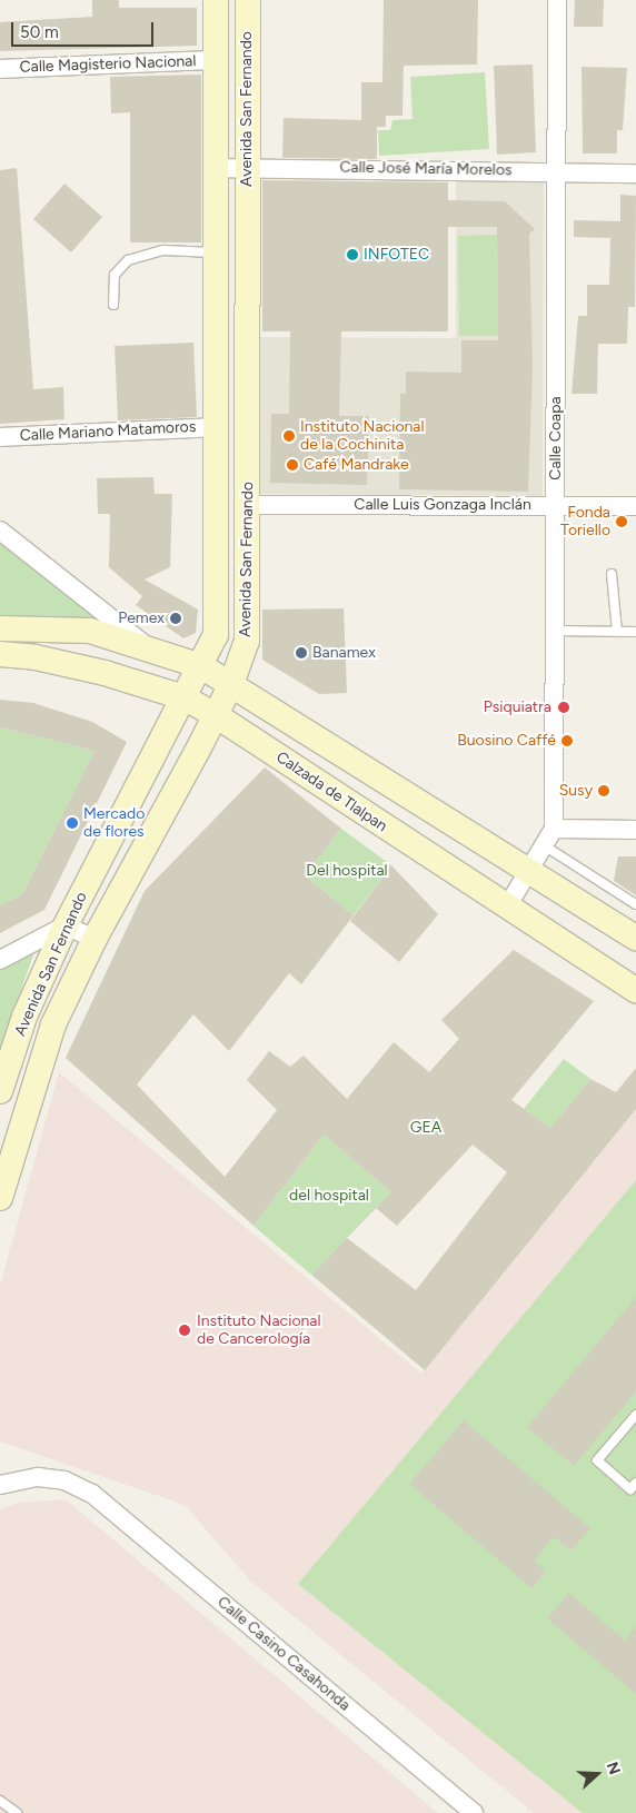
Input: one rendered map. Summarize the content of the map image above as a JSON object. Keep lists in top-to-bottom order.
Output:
{
  "streets": {
    "main road": ["Avenida San Fernando", "Calzada de Tlalpan"],
    "street": [
      "Calle Magisterio Nacional",
      "Calle José María Morelos",
      "Calle Mariano Matamoros",
      "Calle Coapa",
      "Calle Luis Gonzaga Inclán",
      "Calle Casino Casahonda"
    ]
  },
  "crossings": [
    ["Calle Magisterio Nacional", "Avenida San Fernando"],
    ["Avenida San Fernando", "Calle José María Morelos"],
    ["Avenida San Fernando", "Calle Mariano Matamoros"],
    ["Avenida San Fernando", "Calle Luis Gonzaga Inclán"],
    ["Avenida San Fernando", "Calzada de Tlalpan"],
    ["Calle José María Morelos", "Calle Coapa"],
    ["Calle Coapa", "Calle Luis Gonzaga Inclán"]
  ],
  "parks": ["Del hospital", "GEA", "del hospital"],
  "places": [
    "INFOTEC",
    "Instituto Nacional de la Cochinita",
    "Café Mandrake",
    "Fonda Toriello",
    "Pemex",
    "Banamex",
    "Psiquiatra",
    "Buosino Caffé",
    "Susy",
    "Mercado de flores",
    "Instituto Nacional de Cancerología"
  ],
  "scale_bar": "50 m",
  "north": "right"
}
